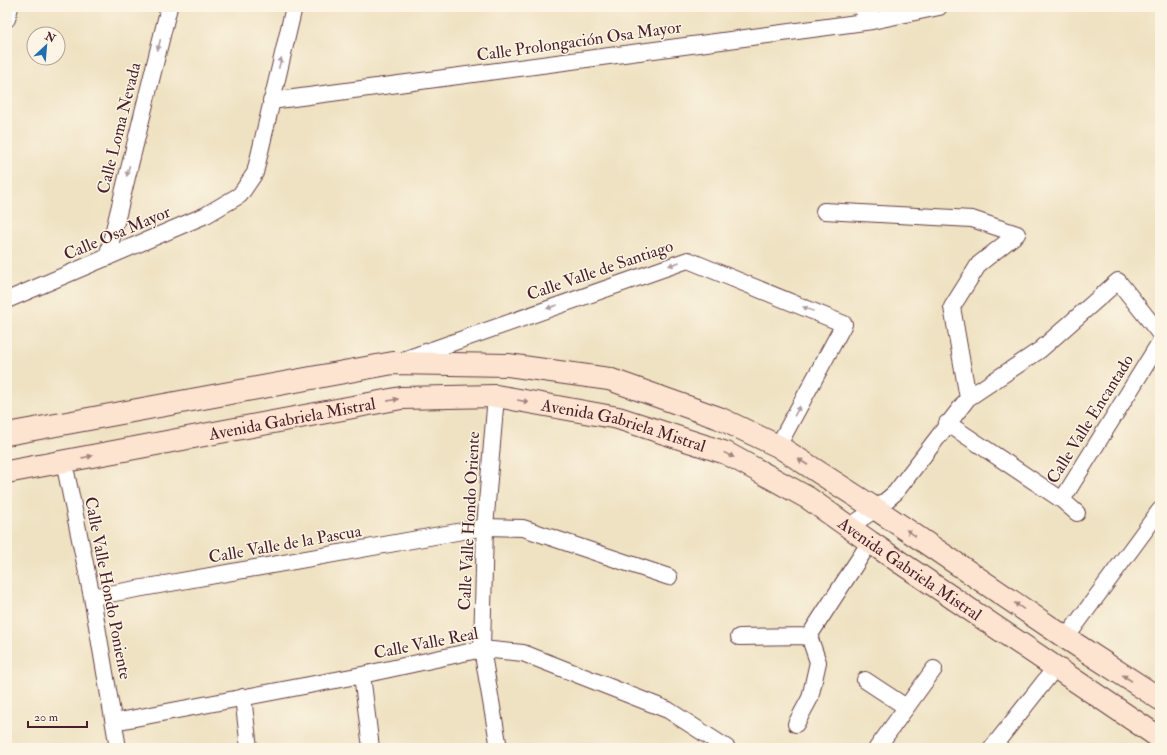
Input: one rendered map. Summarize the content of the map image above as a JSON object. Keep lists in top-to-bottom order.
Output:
{
  "streets": {
    "main road": ["Avenida Gabriela Mistral"],
    "street": [
      "Calle Prolongación Osa Mayor",
      "Calle Loma Nevada",
      "Calle Osa Mayor",
      "Calle Valle de Santiago",
      "Calle Valle Encantado",
      "Calle Valle Hondo Oriente",
      "Calle Valle de la Pascua",
      "Calle Valle Hondo Poniente",
      "Calle Valle Real"
    ]
  },
  "crossings": [
    ["Calle Prolongación Osa Mayor", "Calle Osa Mayor"],
    ["Calle Loma Nevada", "Calle Osa Mayor"],
    ["Calle Valle de Santiago", "Avenida Gabriela Mistral"],
    ["Avenida Gabriela Mistral", "Calle Valle Hondo Oriente"],
    ["Avenida Gabriela Mistral", "Calle Valle Hondo Poniente"],
    ["Calle Valle Hondo Oriente", "Calle Valle de la Pascua"],
    ["Calle Valle Hondo Oriente", "Calle Valle Real"],
    ["Calle Valle de la Pascua", "Calle Valle Hondo Poniente"],
    ["Calle Valle Hondo Poniente", "Calle Valle Real"]
  ],
  "one_way": ["Calle Loma Nevada"],
  "scale_bar": "20 m",
  "north": "top right"
}
